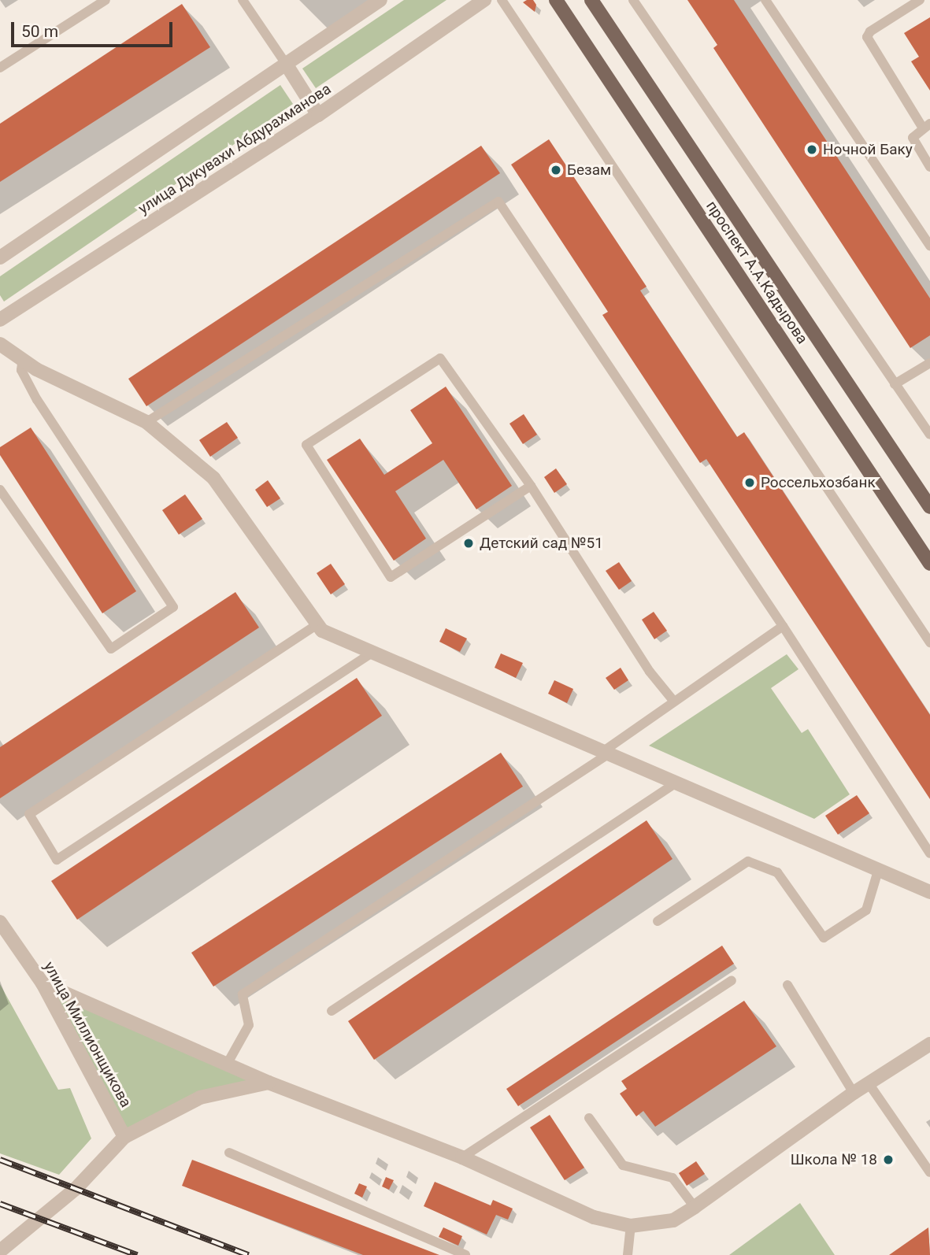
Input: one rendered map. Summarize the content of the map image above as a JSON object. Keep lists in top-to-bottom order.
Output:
{
  "streets": {
    "main road": ["проспект А.А.Кадырова"],
    "street": ["улица Дукувахи Абдурахманова", "улица Миллионщикова"]
  },
  "places": [
    "Ночной Баку",
    "Безам",
    "Россельхозбанк",
    "Детский сад №51",
    "Школа № 18"
  ],
  "scale_bar": "50 m"
}
